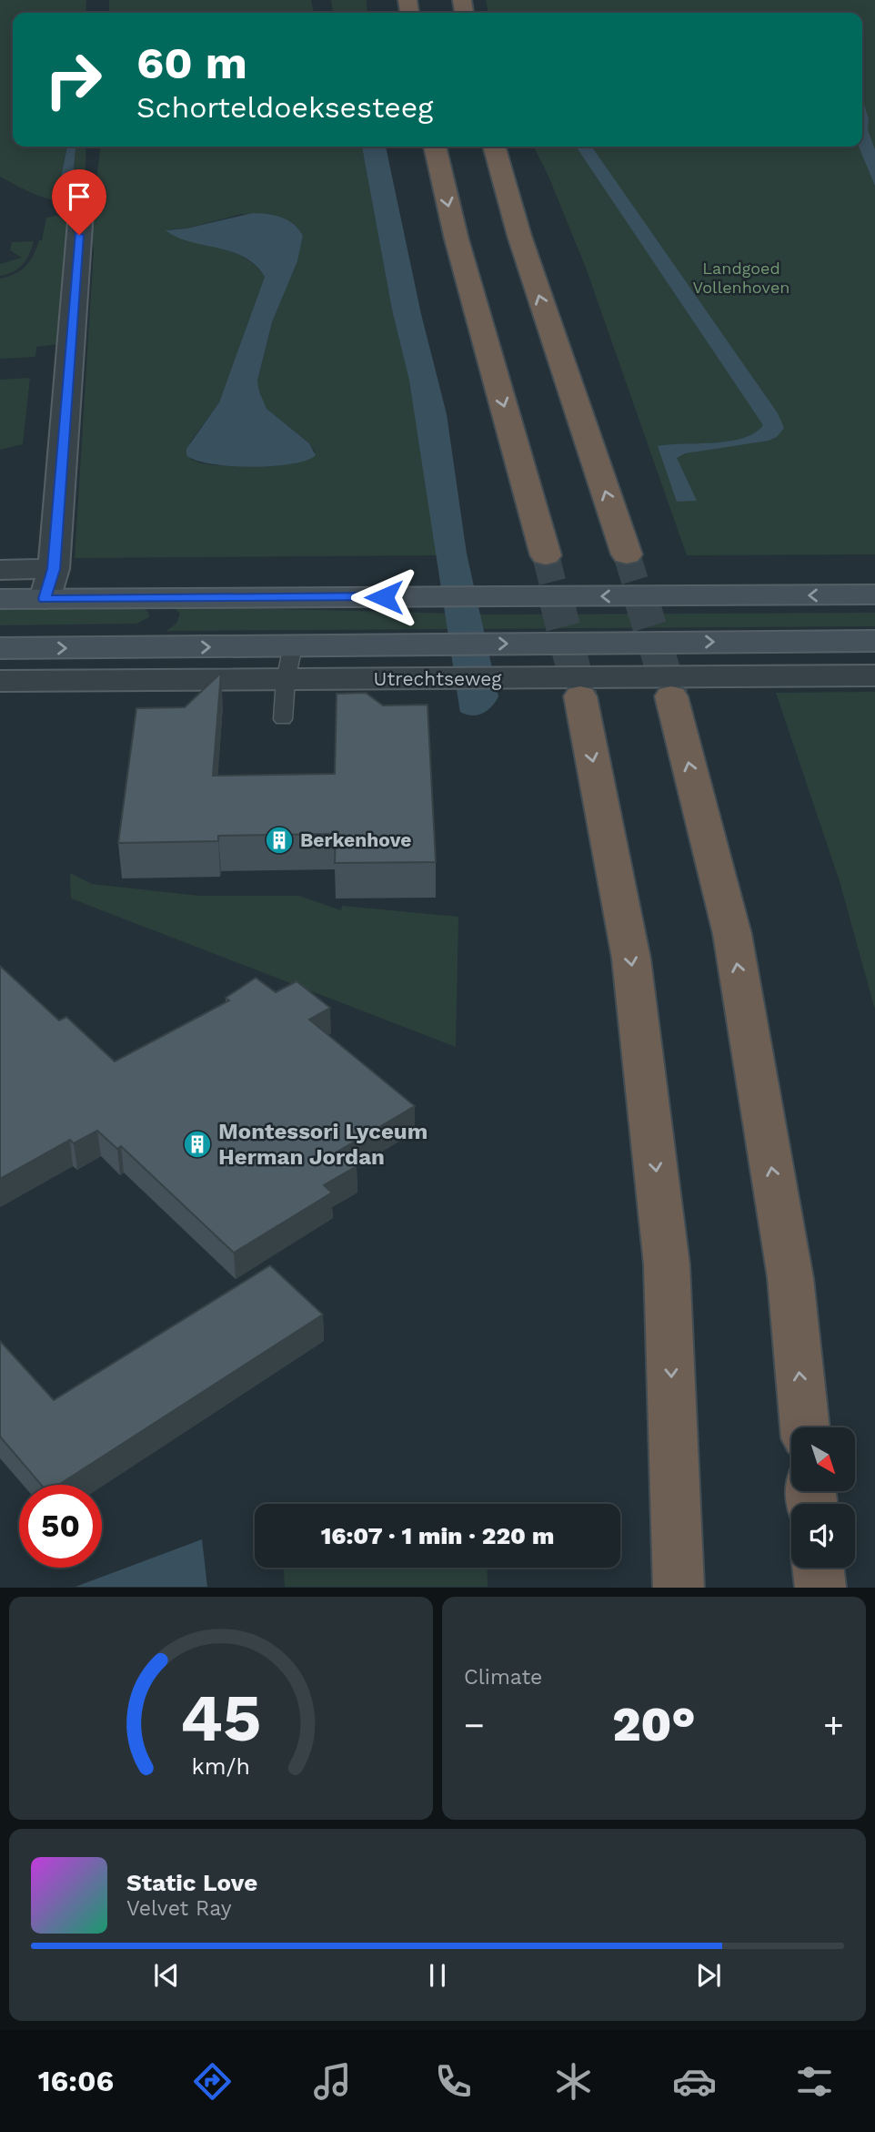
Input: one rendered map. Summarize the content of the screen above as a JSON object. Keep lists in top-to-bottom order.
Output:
{
  "streets": {
    "main road": ["Utrechtseweg"]
  },
  "parks": ["Landgoed Vollenhoven"],
  "places": {
    "building": ["Berkenhove", "Montessori Lyceum Herman Jordan"]
  },
  "north": "bottom right",
  "page": {
    "turn": ["60 m", "Schorteldoeksesteeg"],
    "limit": "50",
    "trip": "16:07 · 1 min · 220 m",
    "tile": "Climate",
    "heat": ["−", "20°", "+"],
    "song": ["Static Love", "Velvet Ray"],
    "tabs": "16:06",
    "gauge": ["45", "km/h"]
  }
}
